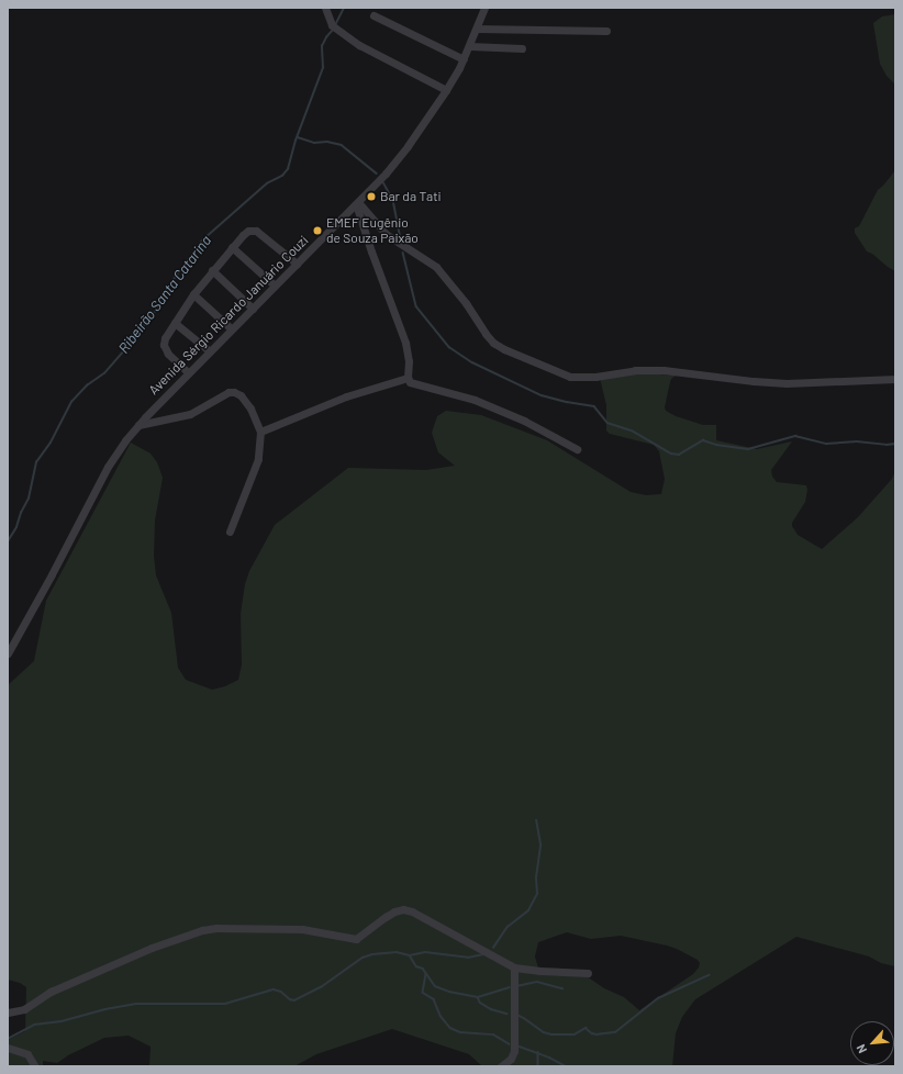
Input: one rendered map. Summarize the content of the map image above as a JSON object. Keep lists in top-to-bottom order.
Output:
{
  "streets": {
    "street": ["Avenida Sérgio Ricardo Januário Couzi"]
  },
  "water": ["Ribeirão Santa Catarina"],
  "places": ["Bar da Tati", "EMEF Eugênio de Souza Paixão"],
  "north": "bottom left"
}
